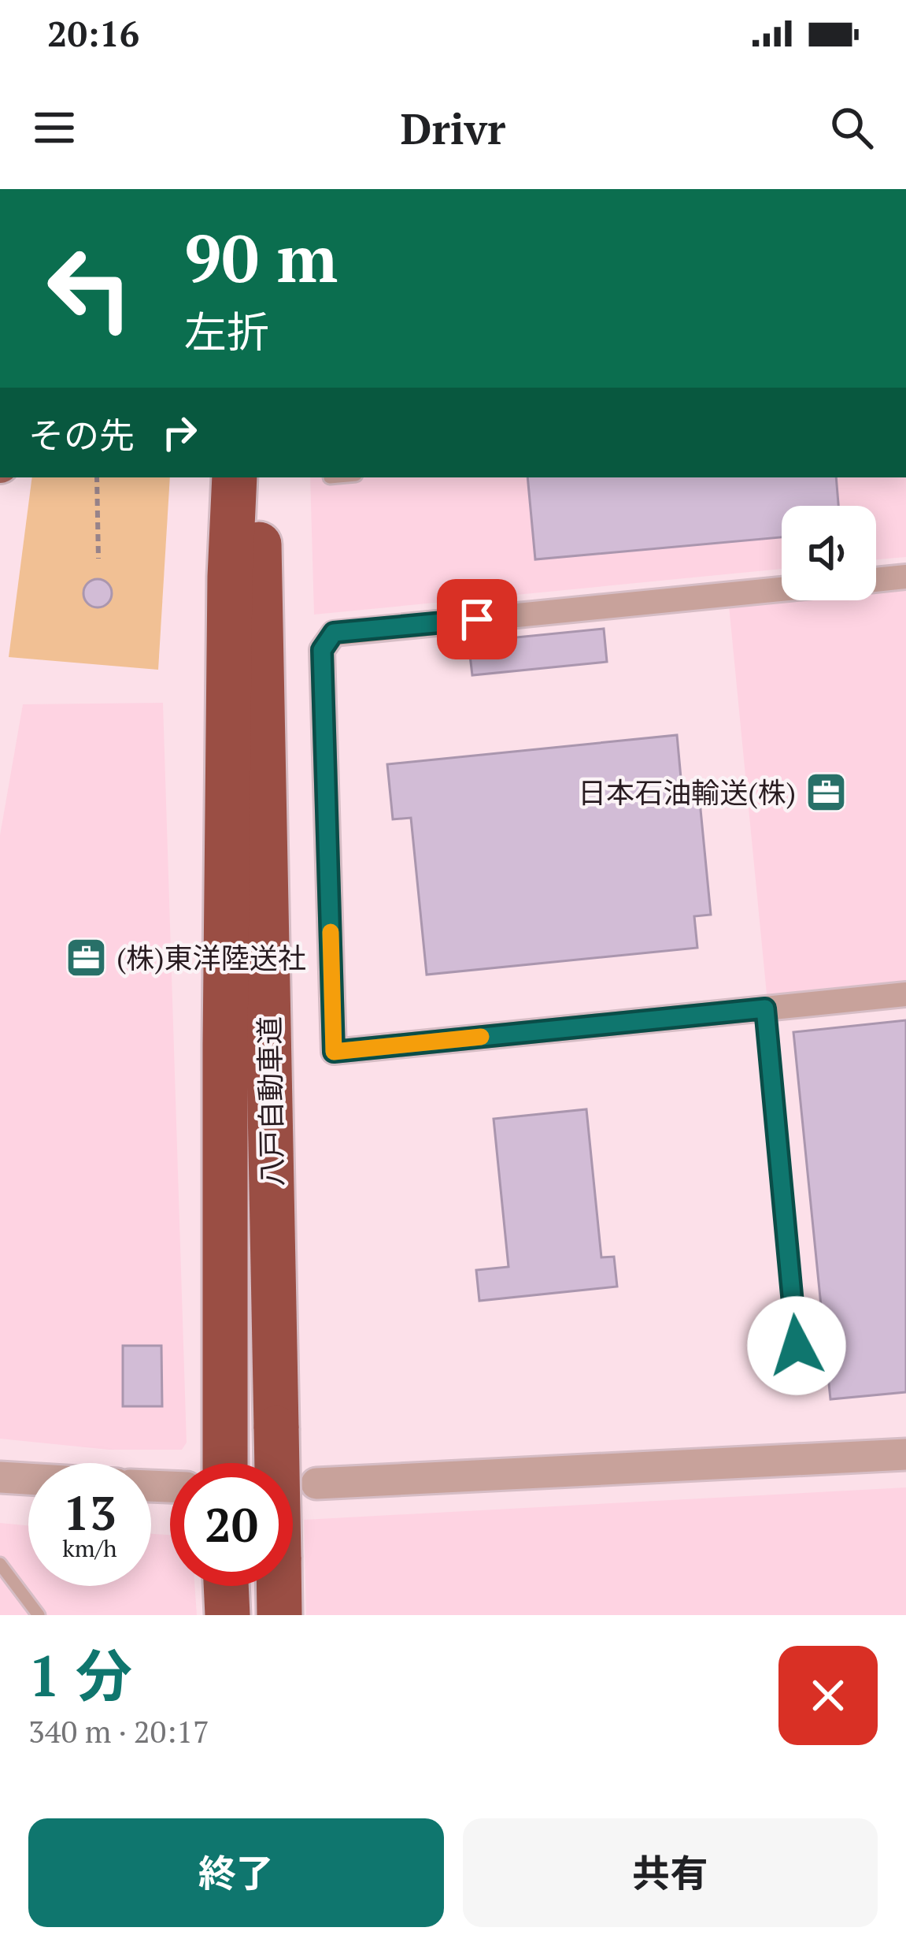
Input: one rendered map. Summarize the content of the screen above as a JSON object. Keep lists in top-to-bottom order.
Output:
{
  "streets": {
    "highway": ["八戸自動車道"]
  },
  "places": {
    "office": ["日本石油輸送(株)", "(株)東洋陸送社"]
  },
  "page": {
    "status": "20:16",
    "header": "Drivr",
    "turn": ["90 m", "左折"],
    "then": "その先",
    "speed": "13 km/h",
    "limit": "20",
    "heading": ["1 分", "340 m · 20:17"],
    "buttons": ["終了", "共有"]
  }
}
